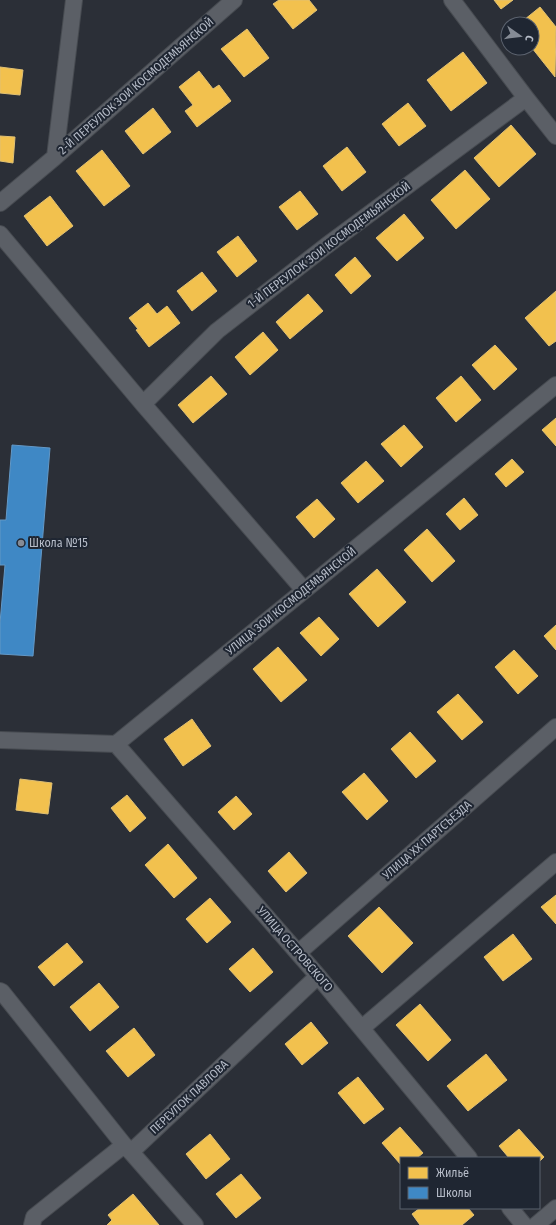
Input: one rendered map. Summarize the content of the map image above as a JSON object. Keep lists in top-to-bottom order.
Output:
{
  "streets": {
    "street": [
      "2-Й ПЕРЕУЛОК ЗОИ КОСМОДЕМЬЯНСКОЙ",
      "1-Й ПЕРЕУЛОК ЗОИ КОСМОДЕМЬЯНСКОЙ",
      "УЛИЦА ЗОИ КОСМОДЕМЬЯНСКОЙ",
      "УЛИЦА ХХ ПАРТСЪЕЗДА",
      "УЛИЦА ОСТРОВСКОГО",
      "ПЕРЕУЛОК ПАВЛОВА"
    ]
  },
  "crossings": [
    ["УЛИЦА ЗОИ КОСМОДЕМЬЯНСКОЙ", "УЛИЦА ОСТРОВСКОГО"],
    ["УЛИЦА ХХ ПАРТСЪЕЗДА", "УЛИЦА ОСТРОВСКОГО"],
    ["УЛИЦА ОСТРОВСКОГО", "ПЕРЕУЛОК ПАВЛОВА"]
  ],
  "places": ["Школа №15"],
  "legend": ["Жильё", "Школы"],
  "north": "right"
}
